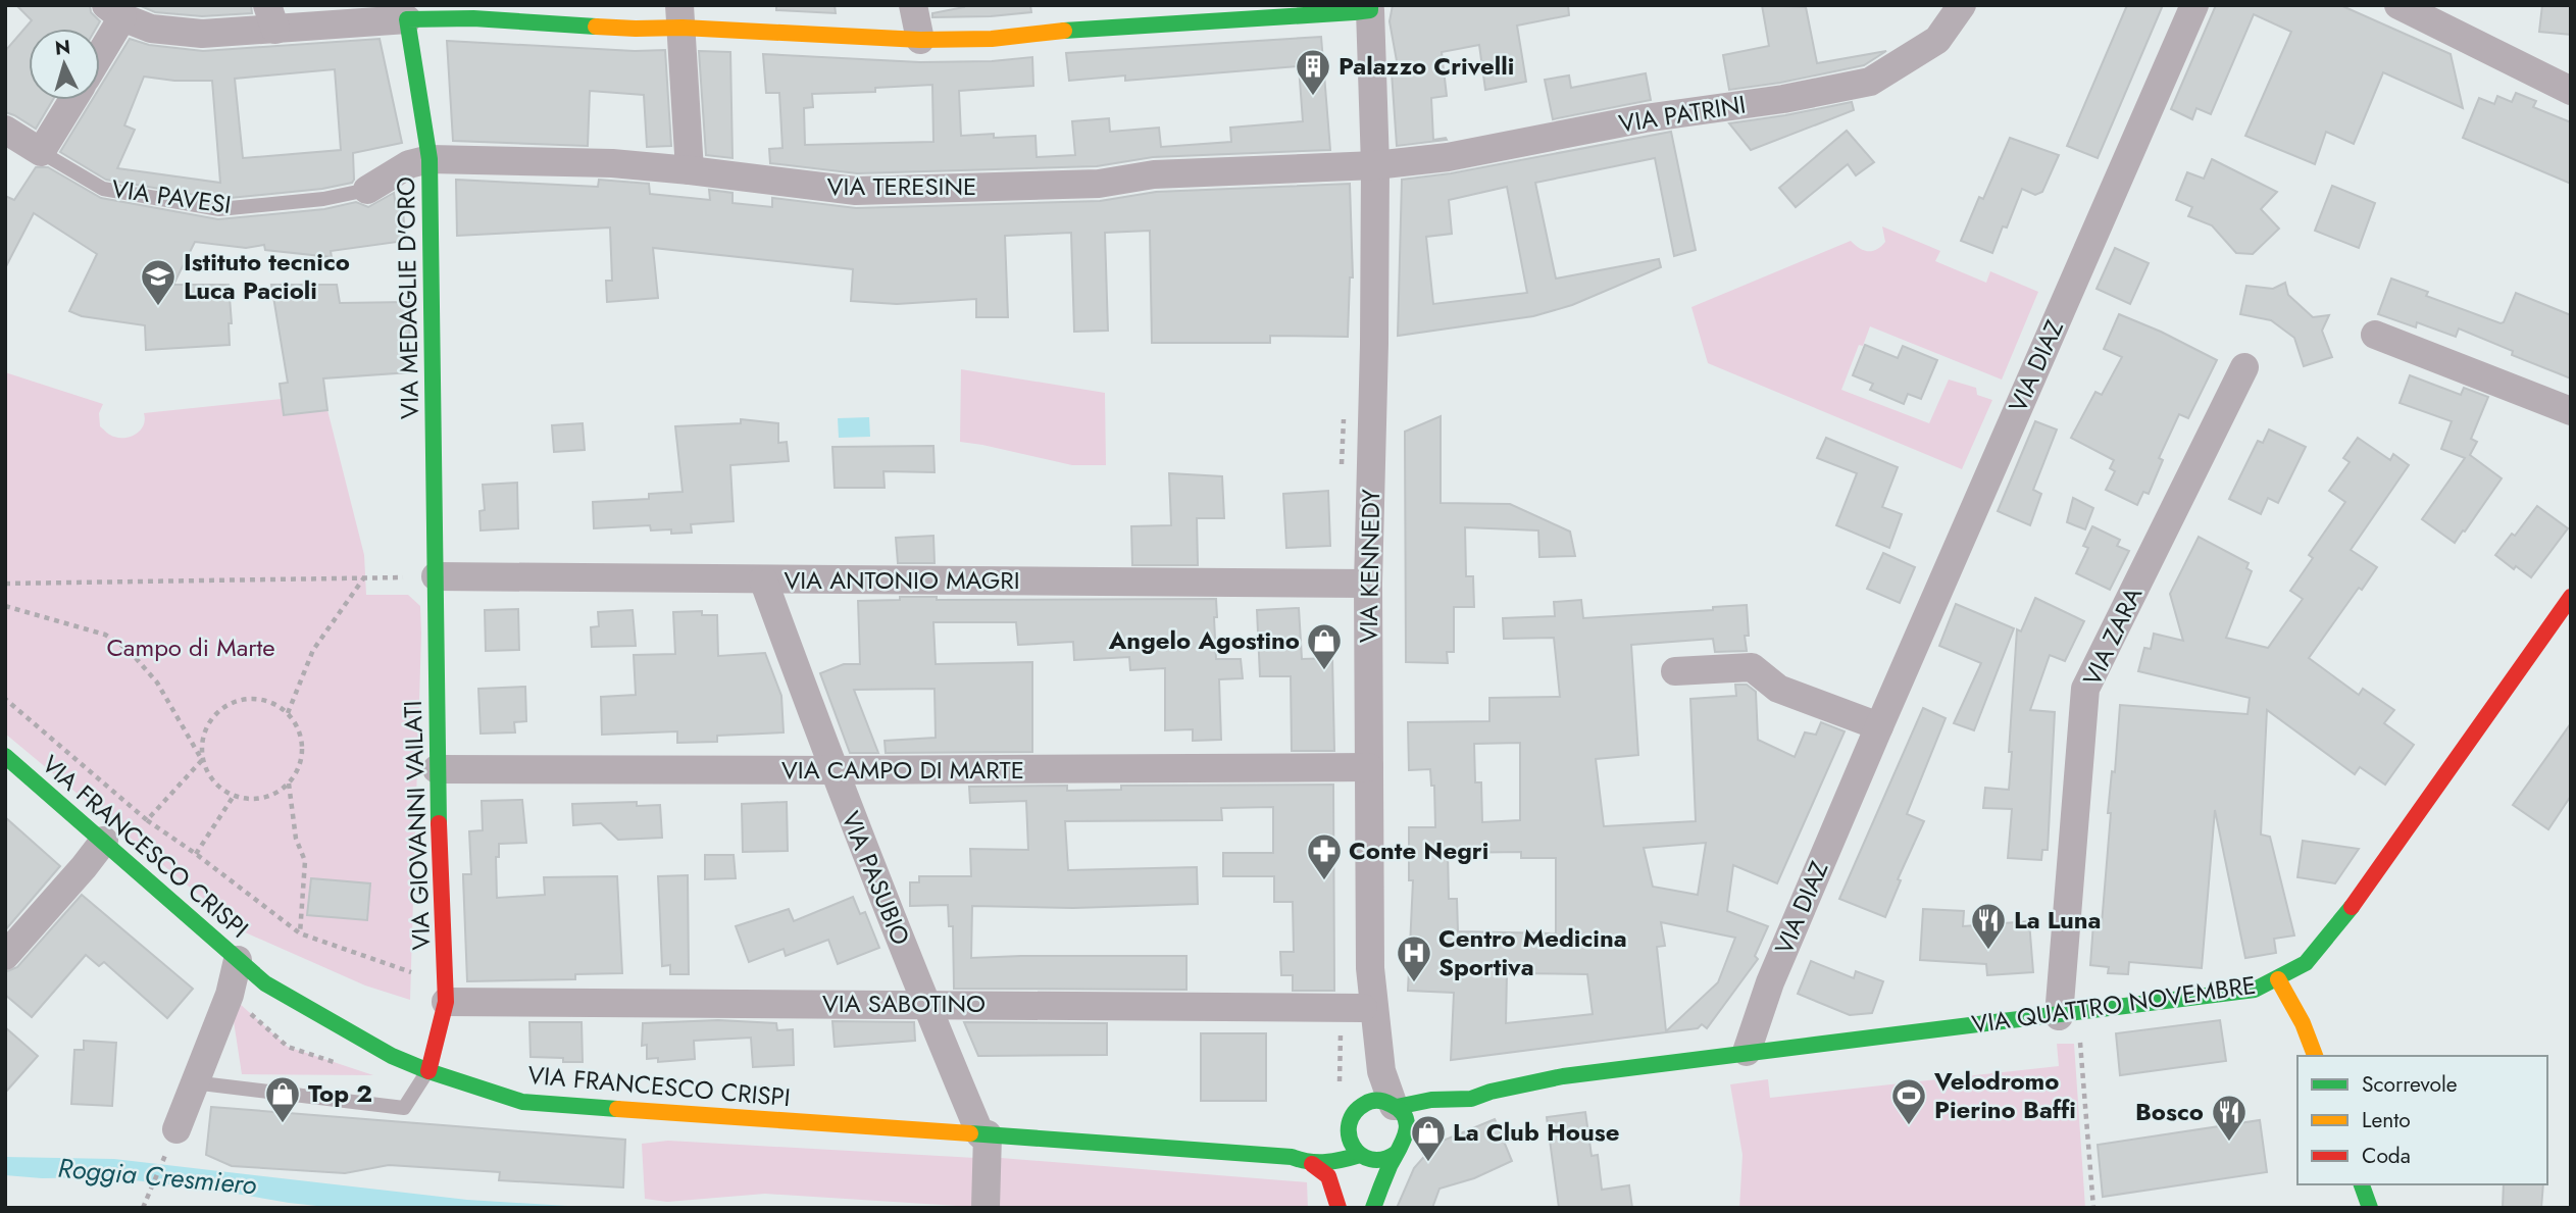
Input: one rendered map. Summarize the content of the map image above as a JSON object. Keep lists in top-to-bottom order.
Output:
{
  "streets": {
    "street": [
      "VIA PATRINI",
      "VIA TERESINE",
      "VIA PAVESI",
      "VIA MEDAGLIE D'ORO",
      "VIA DIAZ",
      "VIA KENNEDY",
      "VIA ANTONIO MAGRI",
      "VIA ZARA",
      "VIA CAMPO DI MARTE",
      "VIA GIOVANNI VAILATI",
      "VIA FRANCESCO CRISPI",
      "VIA PASUBIO",
      "VIA SABOTINO",
      "VIA QUATTRO NOVEMBRE"
    ]
  },
  "crossings": [
    ["VIA PATRINI", "VIA TERESINE"],
    ["VIA PATRINI", "VIA KENNEDY"],
    ["VIA TERESINE", "VIA PAVESI"],
    ["VIA TERESINE", "VIA MEDAGLIE D'ORO"],
    ["VIA TERESINE", "VIA KENNEDY"],
    ["VIA PAVESI", "VIA MEDAGLIE D'ORO"],
    ["VIA MEDAGLIE D'ORO", "VIA ANTONIO MAGRI"],
    ["VIA MEDAGLIE D'ORO", "VIA GIOVANNI VAILATI"],
    ["VIA DIAZ", "VIA QUATTRO NOVEMBRE"],
    ["VIA KENNEDY", "VIA ANTONIO MAGRI"],
    ["VIA KENNEDY", "VIA CAMPO DI MARTE"],
    ["VIA KENNEDY", "VIA SABOTINO"],
    ["VIA KENNEDY", "VIA QUATTRO NOVEMBRE"],
    ["VIA ANTONIO MAGRI", "VIA GIOVANNI VAILATI"],
    ["VIA ANTONIO MAGRI", "VIA PASUBIO"],
    ["VIA ZARA", "VIA QUATTRO NOVEMBRE"],
    ["VIA CAMPO DI MARTE", "VIA GIOVANNI VAILATI"],
    ["VIA CAMPO DI MARTE", "VIA PASUBIO"],
    ["VIA GIOVANNI VAILATI", "VIA FRANCESCO CRISPI"],
    ["VIA GIOVANNI VAILATI", "VIA SABOTINO"],
    ["VIA FRANCESCO CRISPI", "VIA PASUBIO"],
    ["VIA PASUBIO", "VIA SABOTINO"]
  ],
  "water": ["Roggia Cresmiero"],
  "parks": ["Campo di Marte"],
  "places": {
    "building": ["Palazzo Crivelli"],
    "school or university": ["Istituto tecnico Luca Pacioli"],
    "shop": ["Angelo Agostino", "Top 2", "La Club House"],
    "pharmacy": ["Conte Negri"],
    "restaurant": ["La Luna", "Bosco"],
    "hospital": ["Centro Medicina Sportiva"],
    "sports": ["Velodromo Pierino Baffi"]
  },
  "legend": ["Scorrevole", "Lento", "Coda"],
  "north": "top"
}
